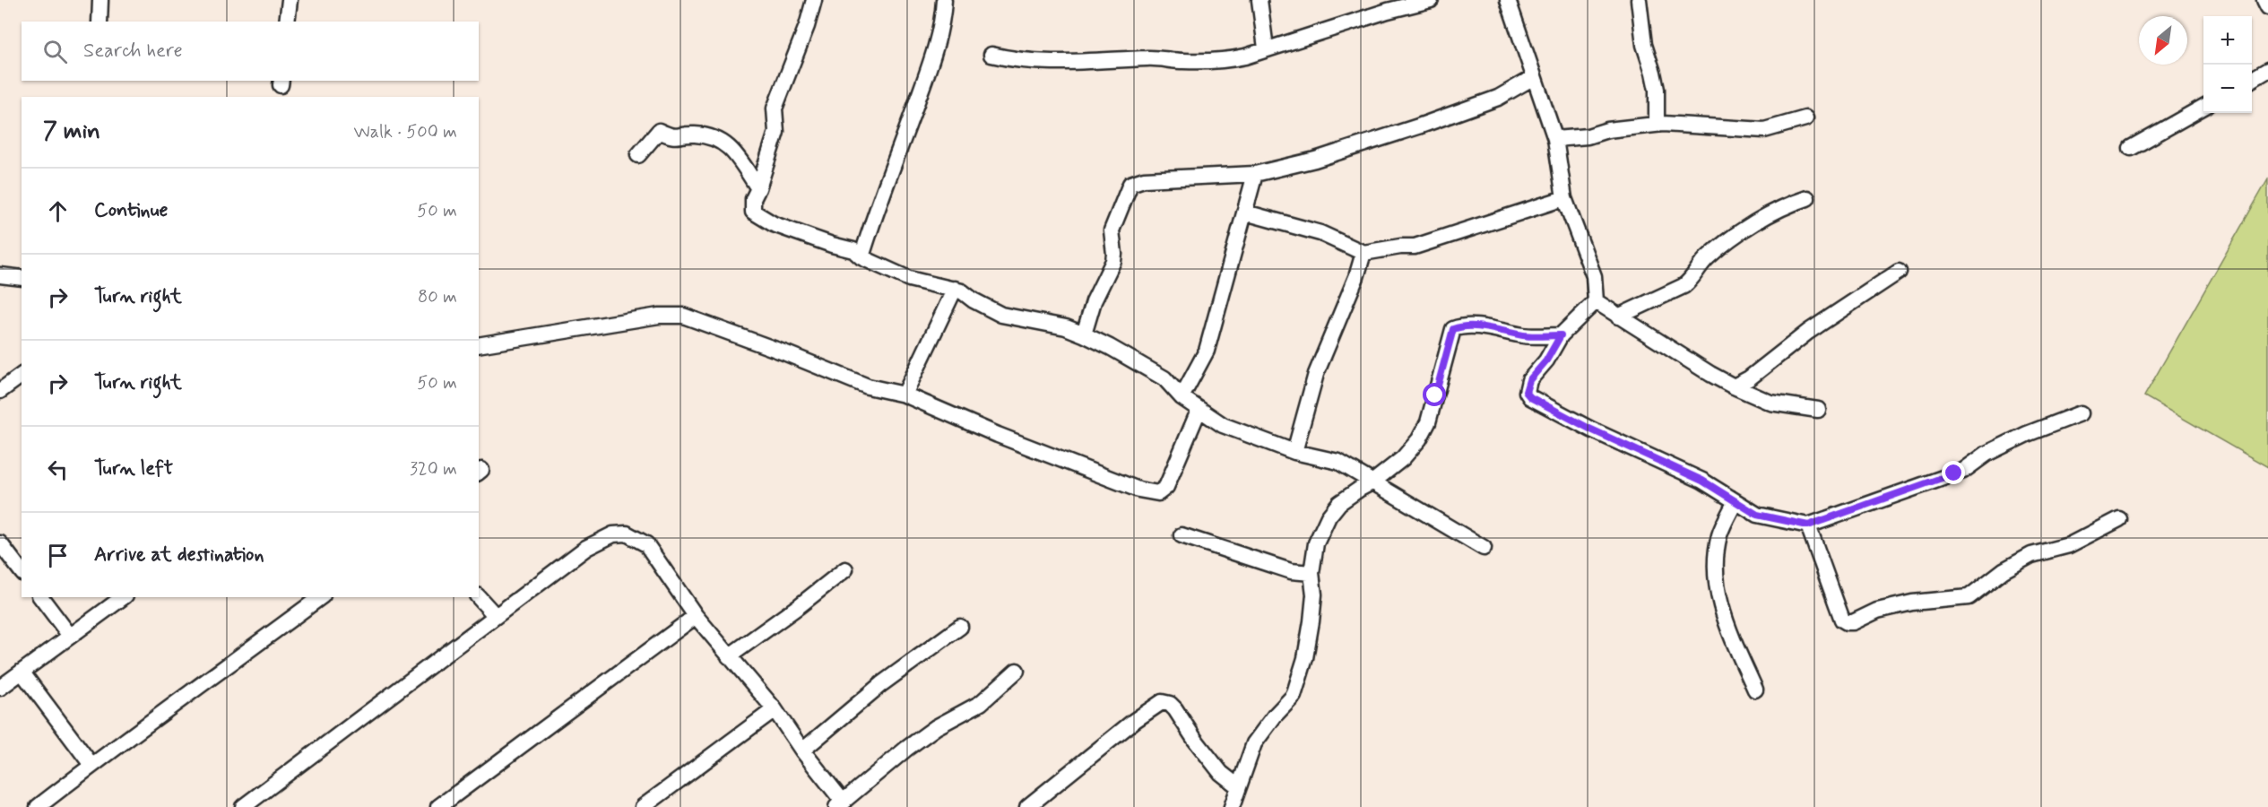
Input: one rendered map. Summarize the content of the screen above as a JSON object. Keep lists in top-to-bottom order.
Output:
{
  "north": "bottom left",
  "page": {
    "map_buttons": ["+", "−"],
    "search": "Search here",
    "heading": ["7 min", "Walk · 500 m"],
    "list": [
      ["Continue", "50 m"],
      ["Turn right", "80 m"],
      ["Turn right", "50 m"],
      ["Turn left", "320 m"],
      "Arrive at destination"
    ]
  }
}
